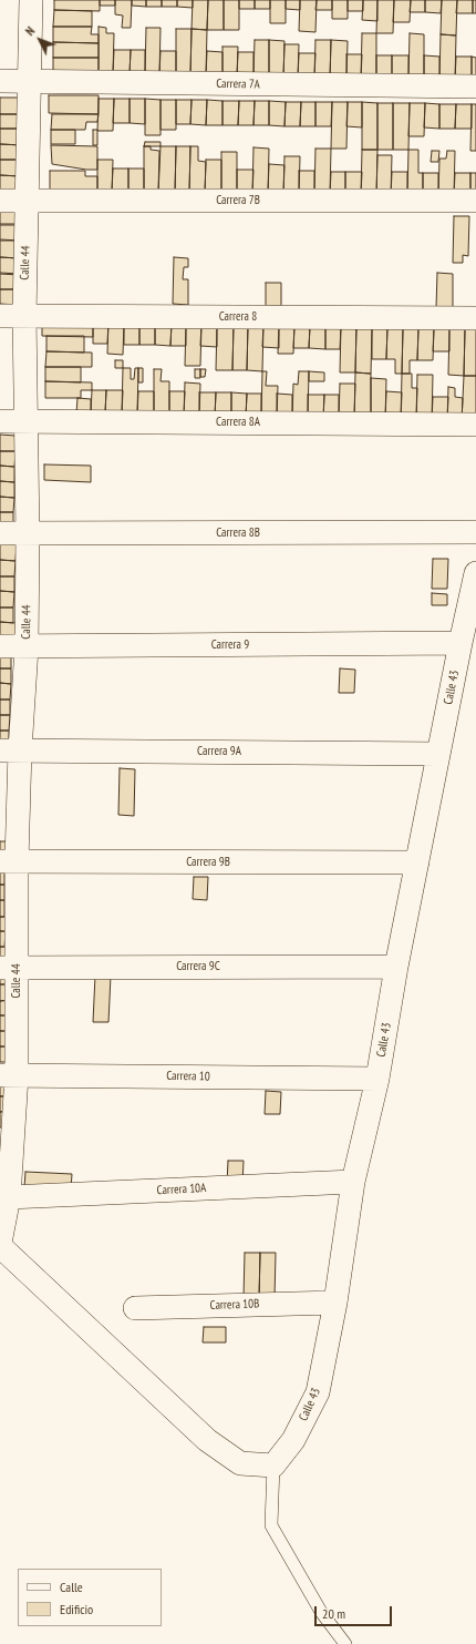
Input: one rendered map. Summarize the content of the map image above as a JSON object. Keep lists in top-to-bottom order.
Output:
{
  "streets": {
    "street": [
      "Carrera 7A",
      "Carrera 7B",
      "Calle 44",
      "Carrera 8",
      "Carrera 8A",
      "Carrera 8B",
      "Carrera 9",
      "Calle 43",
      "Carrera 9A",
      "Carrera 9B",
      "Carrera 9C",
      "Carrera 10",
      "Carrera 10A",
      "Carrera 10B"
    ]
  },
  "crossings": [
    ["Carrera 7A", "Calle 44"],
    ["Carrera 7B", "Calle 44"],
    ["Calle 44", "Carrera 8"],
    ["Calle 44", "Carrera 8A"],
    ["Calle 44", "Carrera 8B"],
    ["Calle 44", "Carrera 9"],
    ["Calle 44", "Carrera 9A"],
    ["Calle 44", "Carrera 9B"],
    ["Calle 44", "Carrera 9C"],
    ["Calle 44", "Carrera 10"],
    ["Calle 44", "Carrera 10A"],
    ["Carrera 9", "Calle 43"],
    ["Calle 43", "Carrera 9A"],
    ["Calle 43", "Carrera 9B"],
    ["Calle 43", "Carrera 9C"],
    ["Calle 43", "Carrera 10"],
    ["Calle 43", "Carrera 10A"],
    ["Calle 43", "Carrera 10B"]
  ],
  "legend": ["Calle", "Edificio"],
  "scale_bar": "20 m",
  "north": "top left"
}
